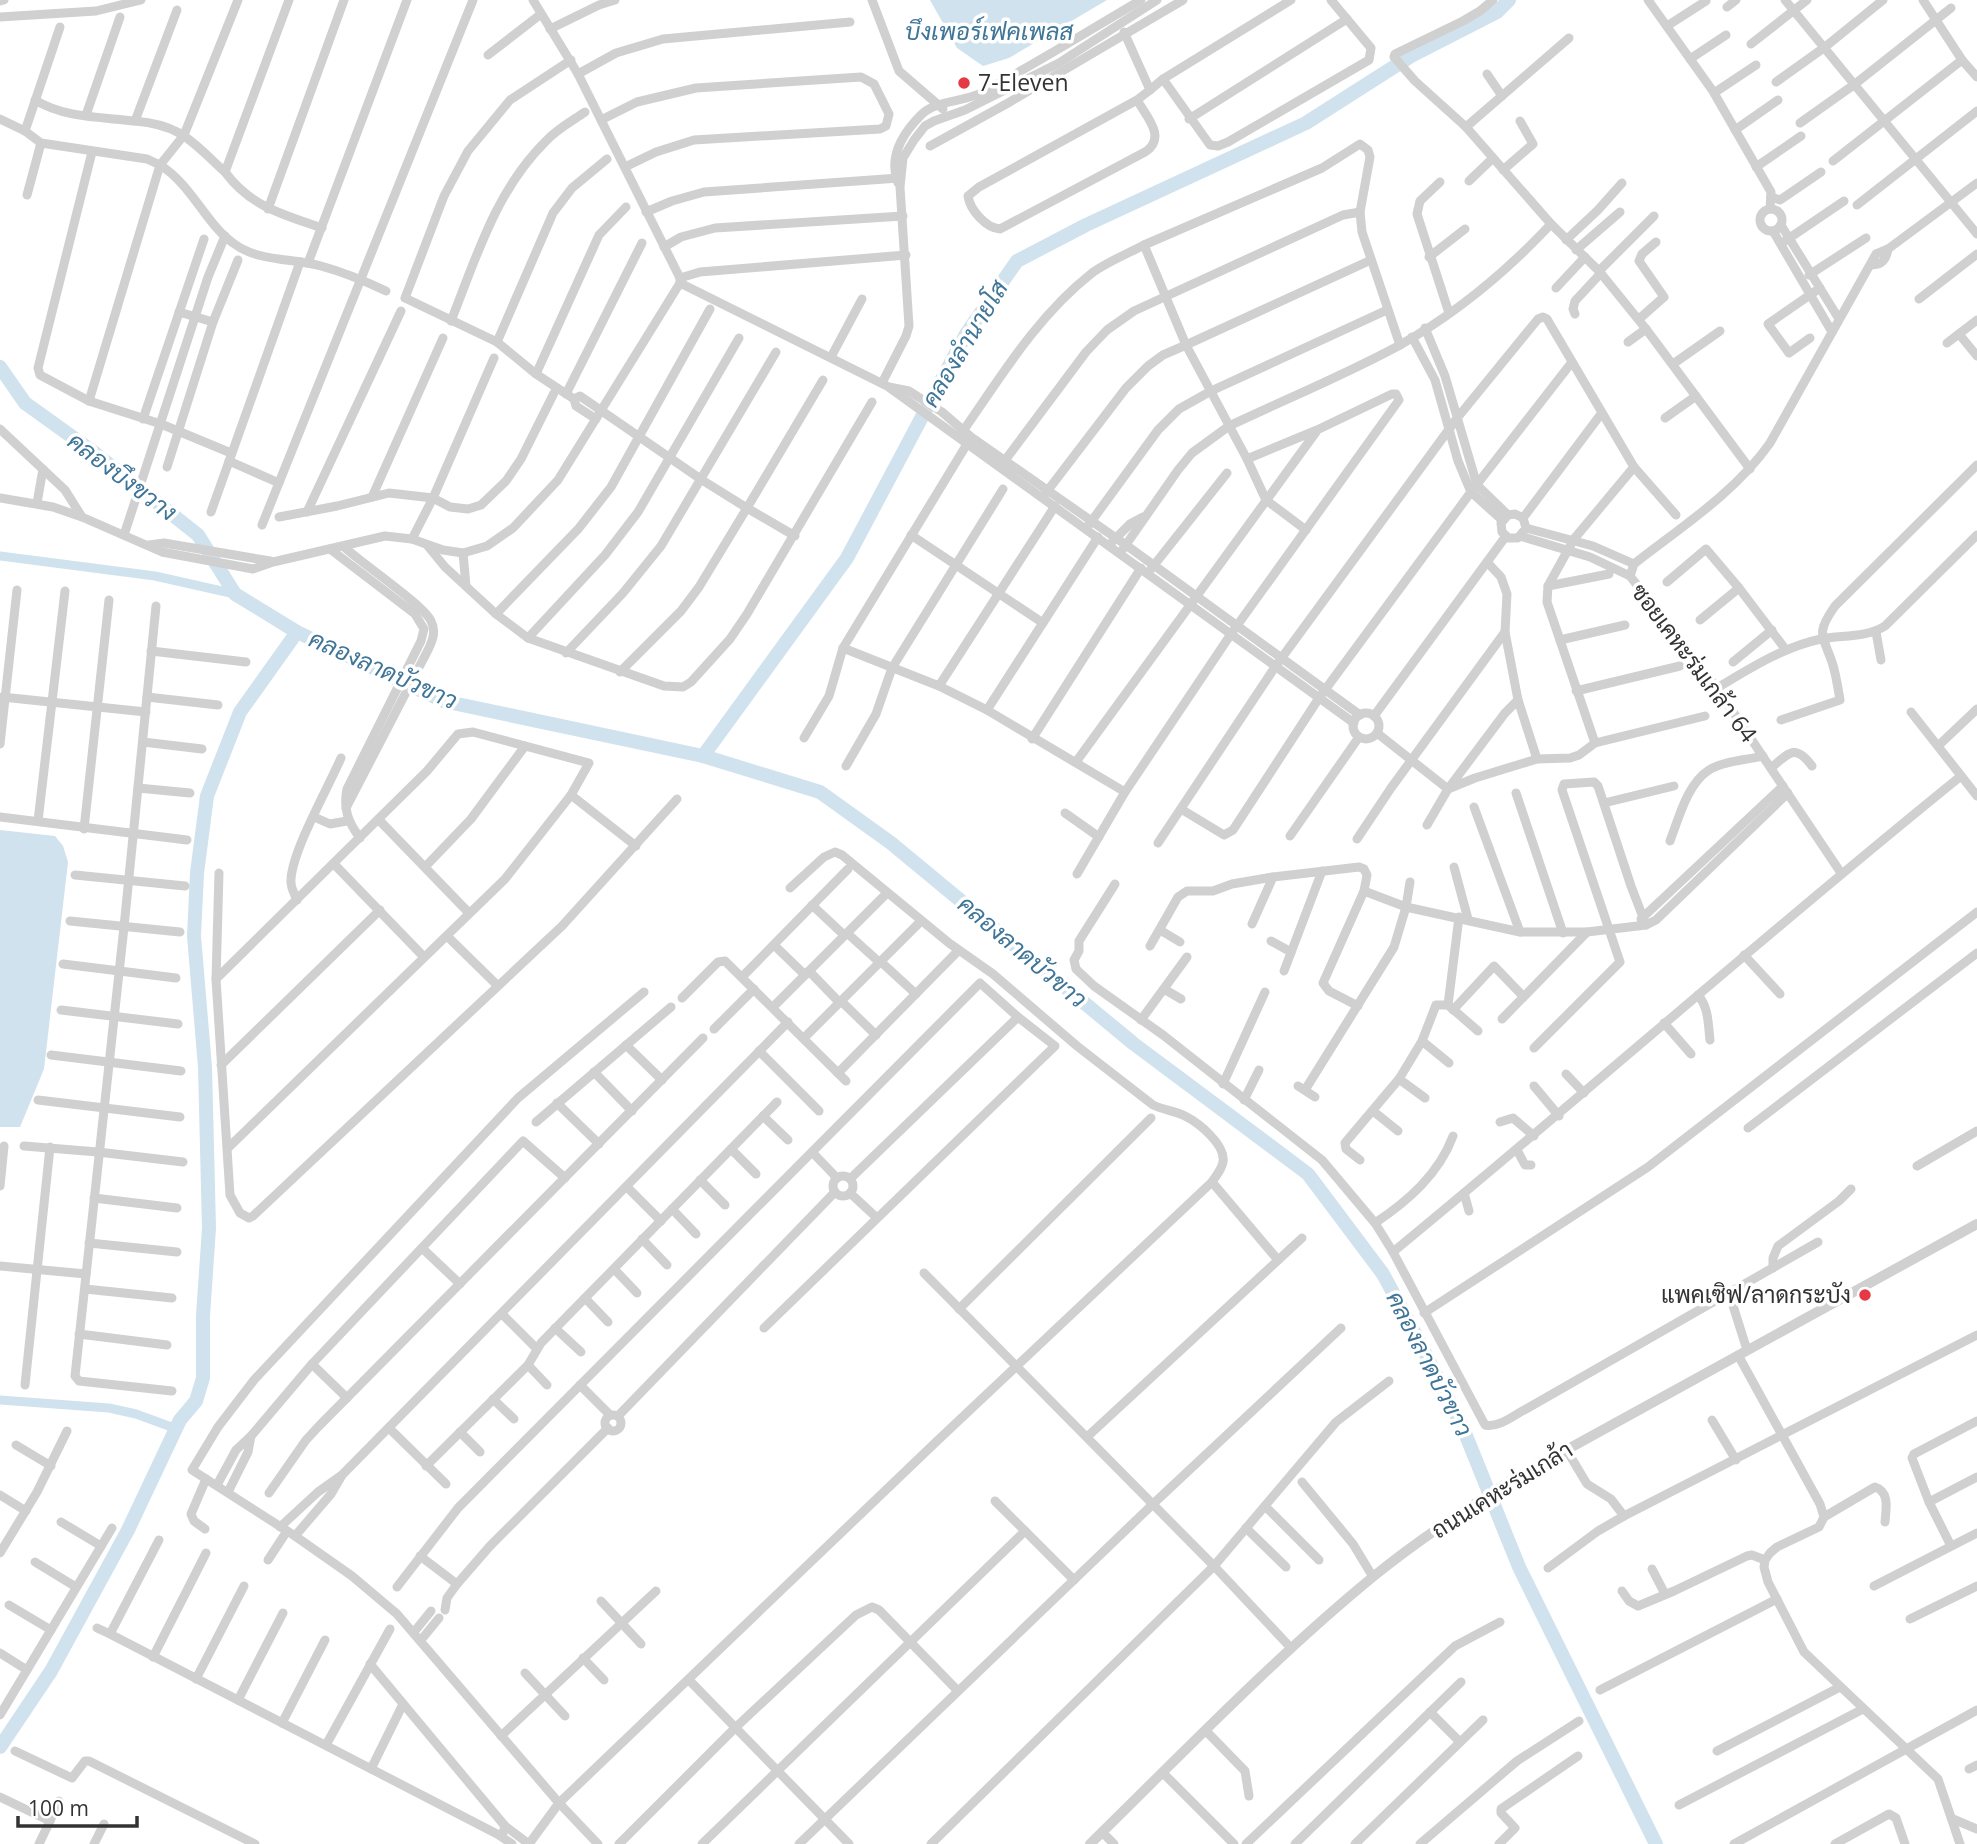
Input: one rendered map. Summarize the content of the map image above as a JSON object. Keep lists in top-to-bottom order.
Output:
{
  "streets": {
    "street": ["ซอยเคหะร่มเกล้า 64", "ถนนเคหะร่มเกล้า"]
  },
  "water": [
    "บึงเพอร์เฟคเพลส",
    "คลองลำนายโส",
    "คลองบึงขวาง",
    "คลองลาดบัวขาว"
  ],
  "places": ["7-Eleven", "แพคเซิฟ/ลาดกระบัง"],
  "scale_bar": "100 m"
}
